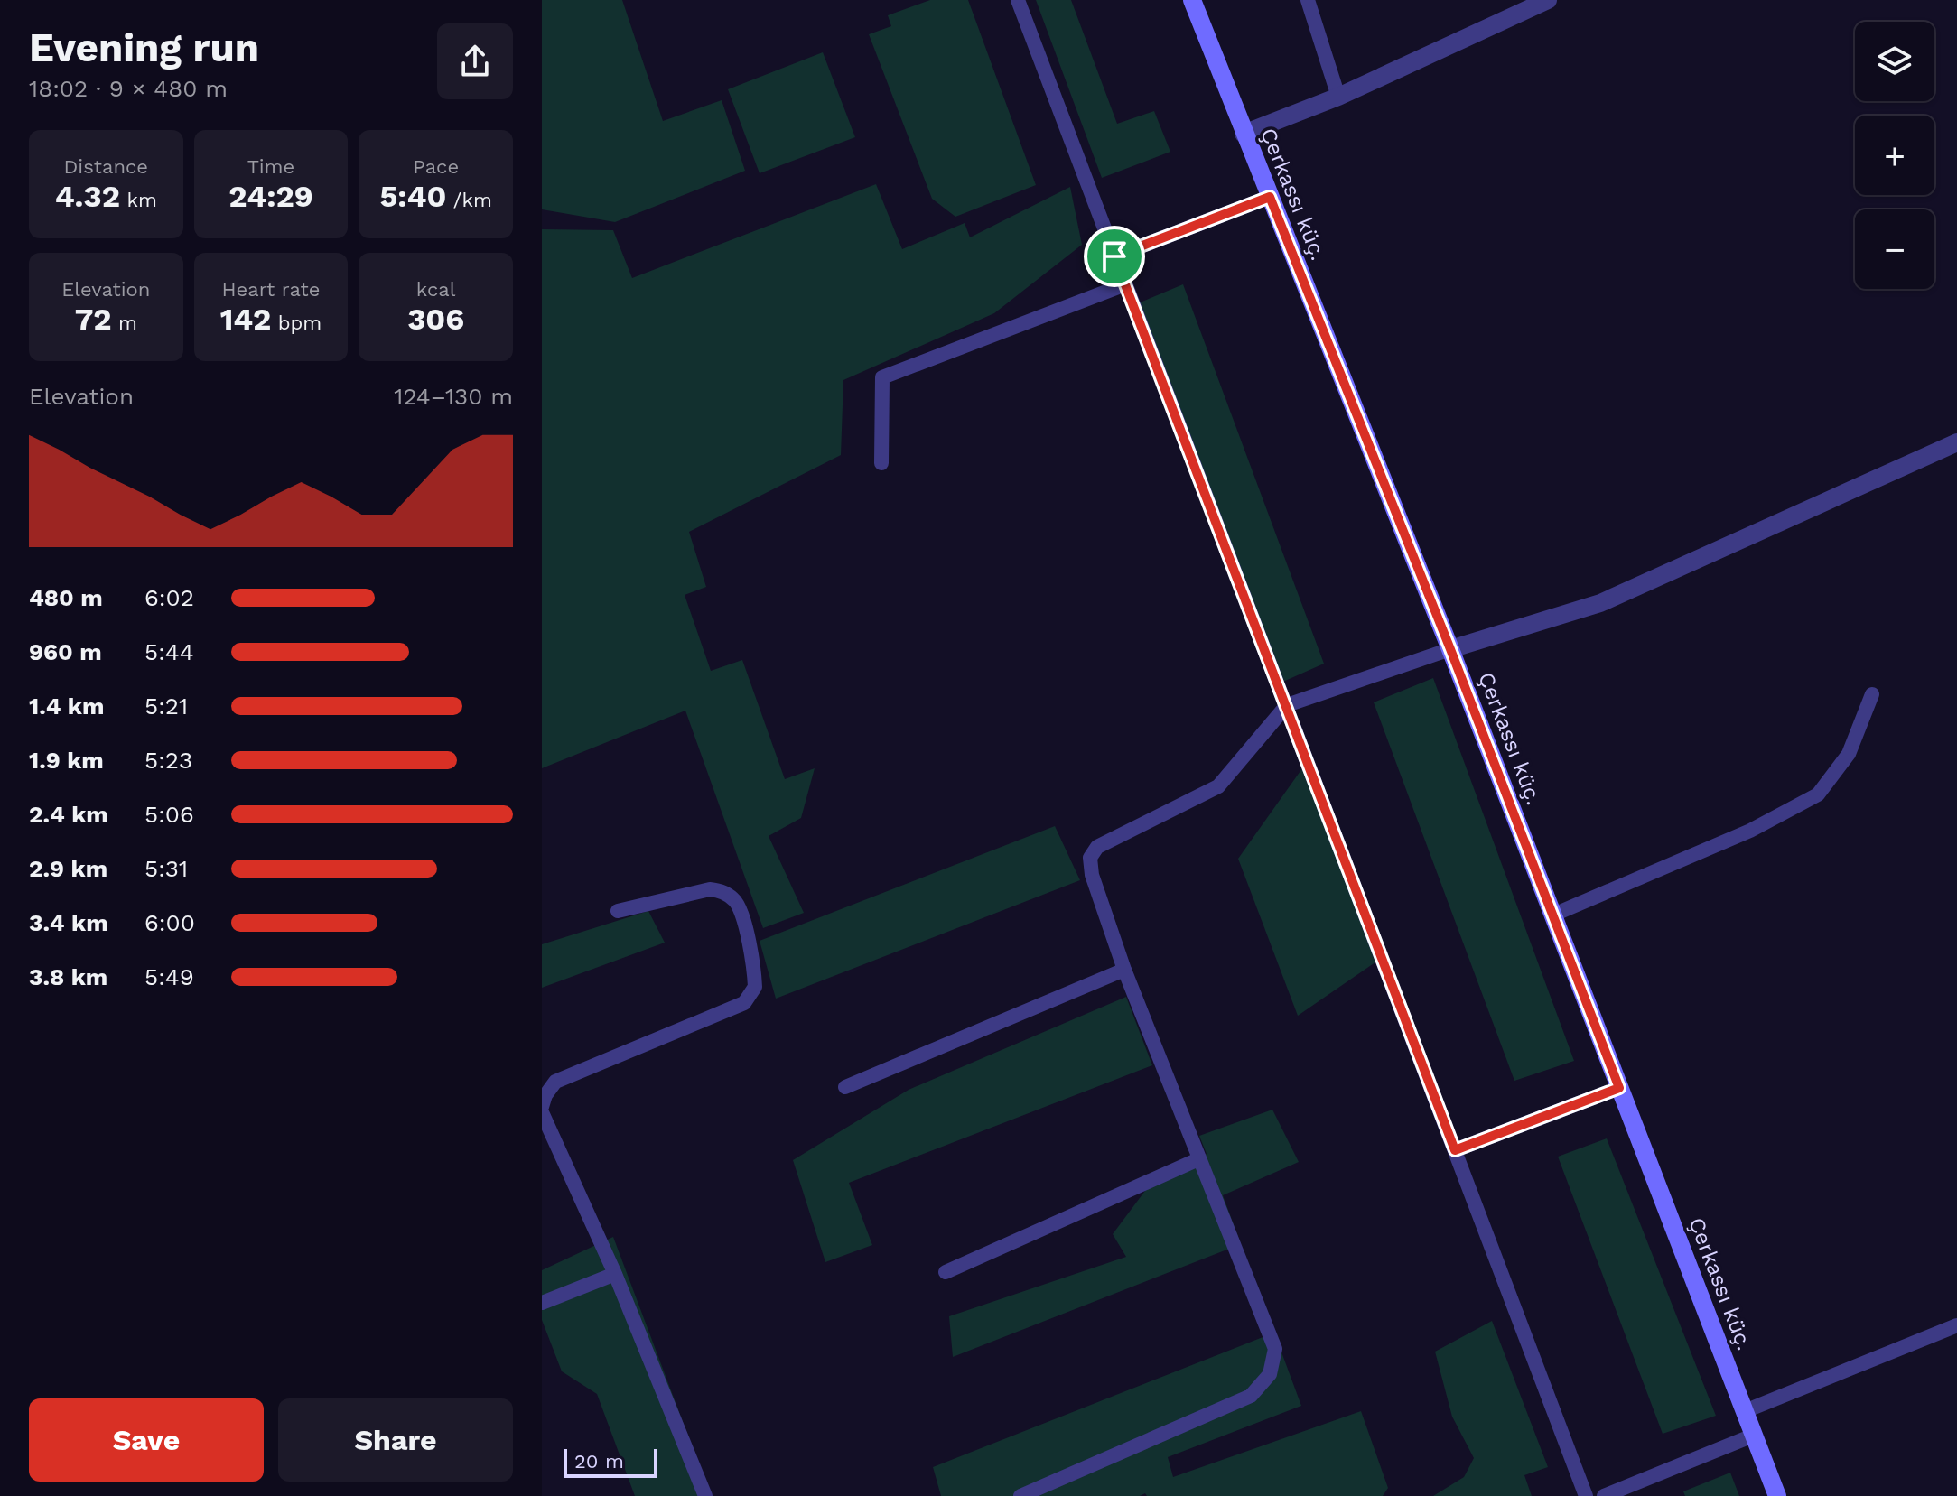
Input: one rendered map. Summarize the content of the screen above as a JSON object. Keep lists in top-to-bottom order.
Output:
{
  "streets": {
    "street": ["Çerkassı küç."]
  },
  "scale_bar": "20 m",
  "page": {
    "heading": ["Evening run", "18:02 · 9 × 480 m"],
    "map_buttons": ["+", "−"],
    "stats": [
      ["Distance", "4.32 km"],
      ["Time", "24:29"],
      ["Pace", "5:40 /km"],
      ["Elevation", "72 m"],
      ["Heart rate", "142 bpm"],
      ["kcal", "306"]
    ],
    "chart": ["Elevation", "124–130 m"],
    "list": [
      {
        "name": "480 m",
        "note": "6:02"
      },
      {
        "name": "960 m",
        "note": "5:44"
      },
      {
        "name": "1.4 km",
        "note": "5:21"
      },
      {
        "name": "1.9 km",
        "note": "5:23"
      },
      {
        "name": "2.4 km",
        "note": "5:06"
      },
      {
        "name": "2.9 km",
        "note": "5:31"
      },
      {
        "name": "3.4 km",
        "note": "6:00"
      },
      {
        "name": "3.8 km",
        "note": "5:49"
      }
    ],
    "buttons": ["Save", "Share"],
    "scale": "20 m"
  }
}
